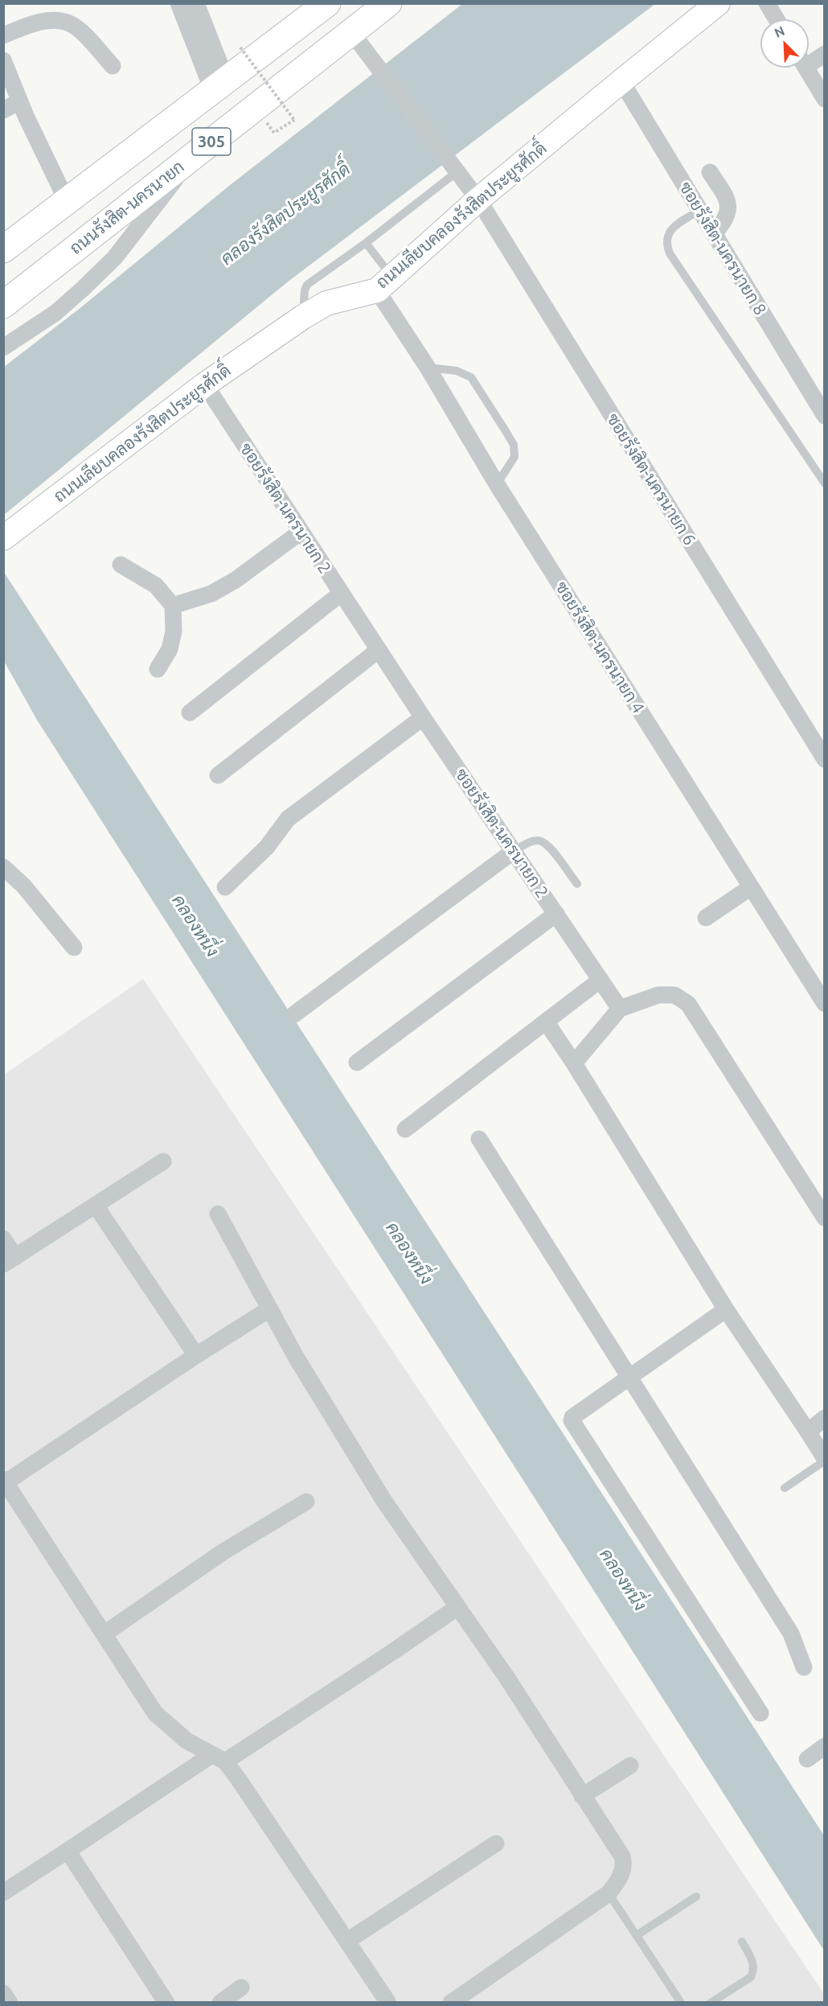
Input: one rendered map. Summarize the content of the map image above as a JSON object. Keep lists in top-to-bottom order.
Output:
{
  "streets": {
    "main road": ["305", "ถนนรังสิต-นครนายก"],
    "street": [
      "ถนนเลียบคลองรังสิตประยูรศักดิ์",
      "ซอยรังสิต-นครนายก 8",
      "ซอยรังสิต-นครนายก 6",
      "ซอยรังสิต-นครนายก 2",
      "ซอยรังสิต-นครนายก 4"
    ]
  },
  "crossings": [
    ["ถนนรังสิต-นครนายก", "ซอยรังสิต-นครนายก 6"],
    ["ถนนเลียบคลองรังสิตประยูรศักดิ์", "ซอยรังสิต-นครนายก 8"],
    ["ถนนเลียบคลองรังสิตประยูรศักดิ์", "ซอยรังสิต-นครนายก 6"],
    ["ถนนเลียบคลองรังสิตประยูรศักดิ์", "ซอยรังสิต-นครนายก 2"],
    ["ถนนเลียบคลองรังสิตประยูรศักดิ์", "ซอยรังสิต-นครนายก 4"]
  ],
  "water": ["คลองรังสิตประยูรศักดิ์", "คลองหนึ่ง"],
  "north": "top left"
}
